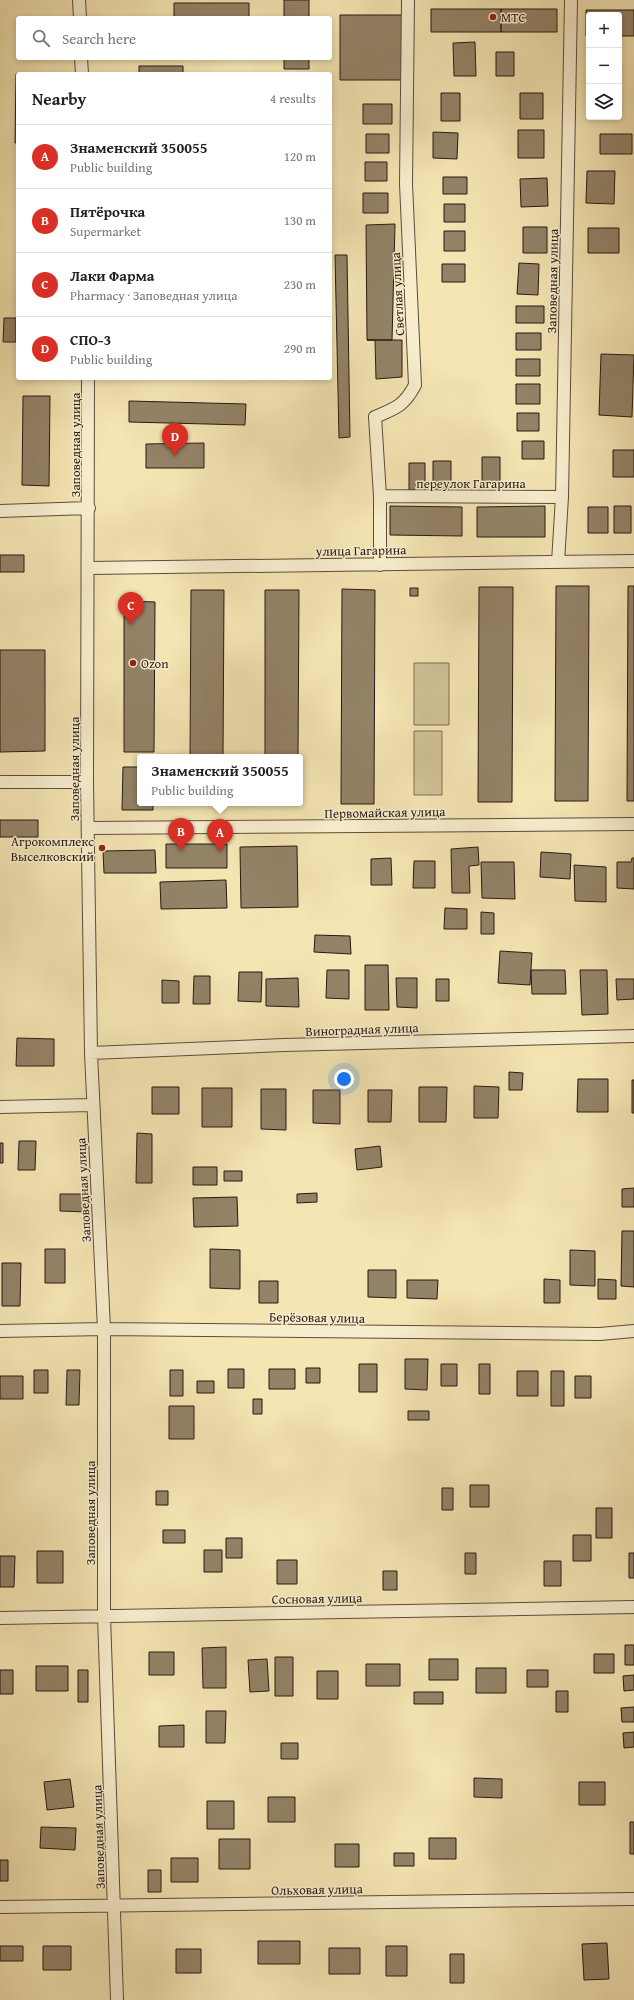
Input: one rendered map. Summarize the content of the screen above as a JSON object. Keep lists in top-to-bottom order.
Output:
{
  "streets": {
    "street": [
      "Заповедная улица",
      "Светлая улица",
      "переулок Гагарина",
      "улица Гагарина",
      "Первомайская улица",
      "Виноградная улица",
      "Берёзовая улица",
      "Сосновая улица",
      "Ольховая улица"
    ]
  },
  "crossings": [
    ["Заповедная улица", "переулок Гагарина"],
    ["Заповедная улица", "улица Гагарина"],
    ["Заповедная улица", "Первомайская улица"],
    ["Заповедная улица", "Виноградная улица"],
    ["Заповедная улица", "Берёзовая улица"],
    ["Заповедная улица", "Сосновая улица"],
    ["Заповедная улица", "Ольховая улица"],
    ["Светлая улица", "переулок Гагарина"],
    ["Светлая улица", "улица Гагарина"]
  ],
  "places": ["МТС", "Ozon", "Агрокомплекс Выселковский"],
  "page": {
    "map_buttons": ["+", "−"],
    "search": "Search here",
    "heading": ["Nearby", "4 results"],
    "list": [
      {
        "mark": "A",
        "name": "Знаменский 350055",
        "note": "Public building",
        "value": "120 m"
      },
      {
        "mark": "B",
        "name": "Пятёрочка",
        "note": "Supermarket",
        "value": "130 m"
      },
      {
        "mark": "C",
        "name": "Лаки Фарма",
        "note": "Pharmacy · Заповедная улица",
        "value": "230 m"
      },
      {
        "mark": "D",
        "name": "СПО-3",
        "note": "Public building",
        "value": "290 m"
      }
    ],
    "pins": [
      "D",
      "C",
      "B",
      "A"
    ],
    "popup": ["Знаменский 350055", "Public building"]
  }
}
